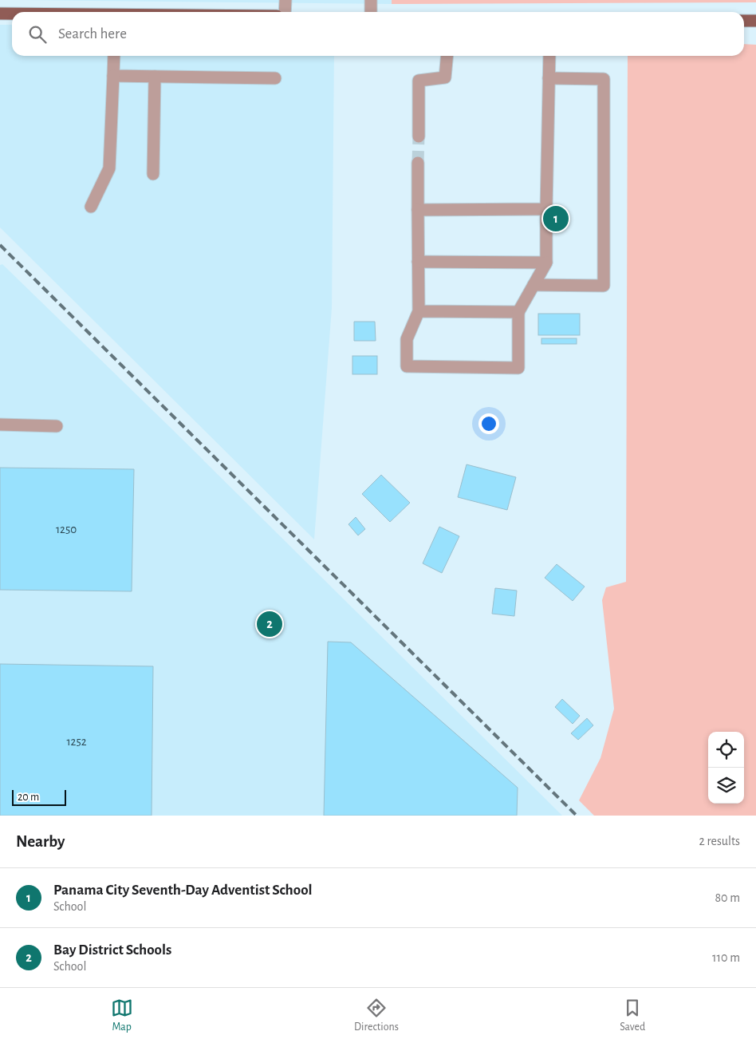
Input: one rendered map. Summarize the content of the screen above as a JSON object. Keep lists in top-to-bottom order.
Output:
{
  "house_numbers": ["1250", "1252"],
  "scale_bar": "20 m",
  "page": {
    "search": "Search here",
    "pins": ["1", "2"],
    "scale": "20 m",
    "heading": ["Nearby", "2 results"],
    "list": [
      {
        "mark": "1",
        "name": "Panama City Seventh-Day Adventist School",
        "note": "School",
        "value": "80 m"
      },
      {
        "mark": "2",
        "name": "Bay District Schools",
        "note": "School",
        "value": "110 m"
      }
    ],
    "nav": ["Map", "Directions", "Saved"]
  }
}
